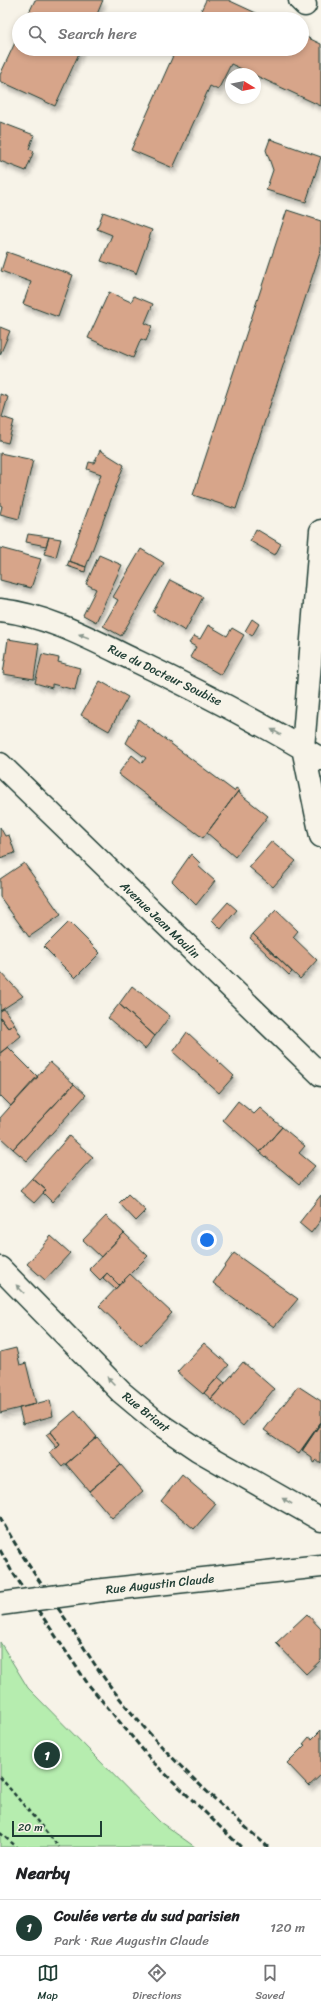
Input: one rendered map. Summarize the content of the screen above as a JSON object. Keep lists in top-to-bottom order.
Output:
{
  "streets": {
    "street": [
      "Rue du Docteur Soubise",
      "Avenue Jean Moulin",
      "Rue Briant",
      "Rue Augustin Claude"
    ]
  },
  "one_way": ["Rue du Docteur Soubise", "Rue Briant"],
  "scale_bar": "20 m",
  "north": "right",
  "page": {
    "search": "Search here",
    "pins": "1",
    "scale": "20 m",
    "heading": "Nearby",
    "list": [
      {
        "mark": "1",
        "name": "Coulée verte du sud parisien",
        "note": "Park · Rue Augustin Claude",
        "value": "120 m"
      }
    ],
    "nav": ["Map", "Directions", "Saved"]
  }
}
